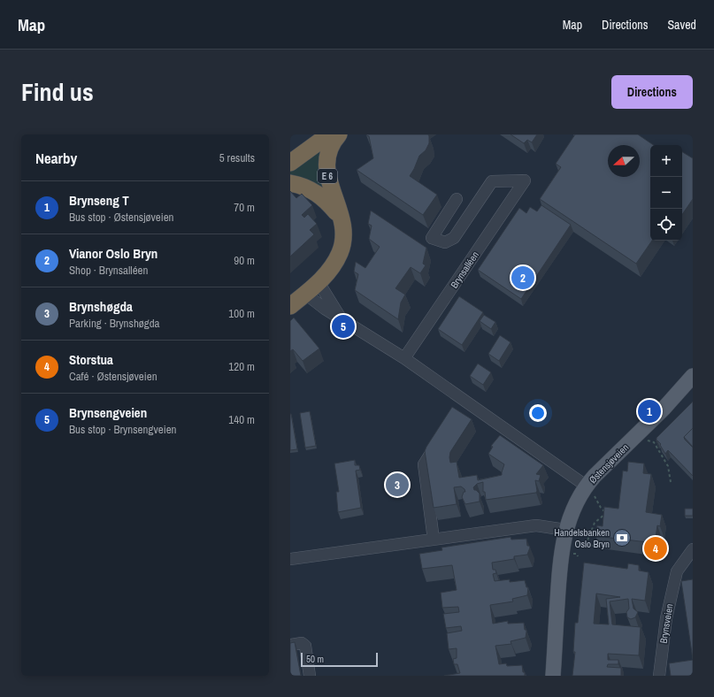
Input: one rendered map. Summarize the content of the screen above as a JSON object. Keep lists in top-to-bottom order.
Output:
{
  "streets": {
    "highway": ["E 6"],
    "main road": ["Østensjøveien"],
    "street": ["Brynsalléen", "Brynsveien"]
  },
  "places": {
    "bank": ["Handelsbanken Oslo Bryn"]
  },
  "scale_bar": "50 m",
  "north": "left",
  "page": {
    "header": "Map",
    "nav": ["Map", "Directions", "Saved"],
    "title": "Find us",
    "buttons": "Directions",
    "heading": ["Nearby", "5 results"],
    "map_buttons": ["+", "−"],
    "list": [
      {
        "mark": "1",
        "name": "Brynseng T",
        "note": "Bus stop · Østensjøveien",
        "value": "70 m"
      },
      {
        "mark": "2",
        "name": "Vianor Oslo Bryn",
        "note": "Shop · Brynsalléen",
        "value": "90 m"
      },
      {
        "mark": "3",
        "name": "Brynshøgda",
        "note": "Parking · Brynshøgda",
        "value": "100 m"
      },
      {
        "mark": "4",
        "name": "Storstua",
        "note": "Café · Østensjøveien",
        "value": "120 m"
      },
      {
        "mark": "5",
        "name": "Brynsengveien",
        "note": "Bus stop · Brynsengveien",
        "value": "140 m"
      }
    ],
    "pins": [
      "2",
      "5",
      "1",
      "3",
      "4"
    ],
    "scale": "50 m"
  }
}
